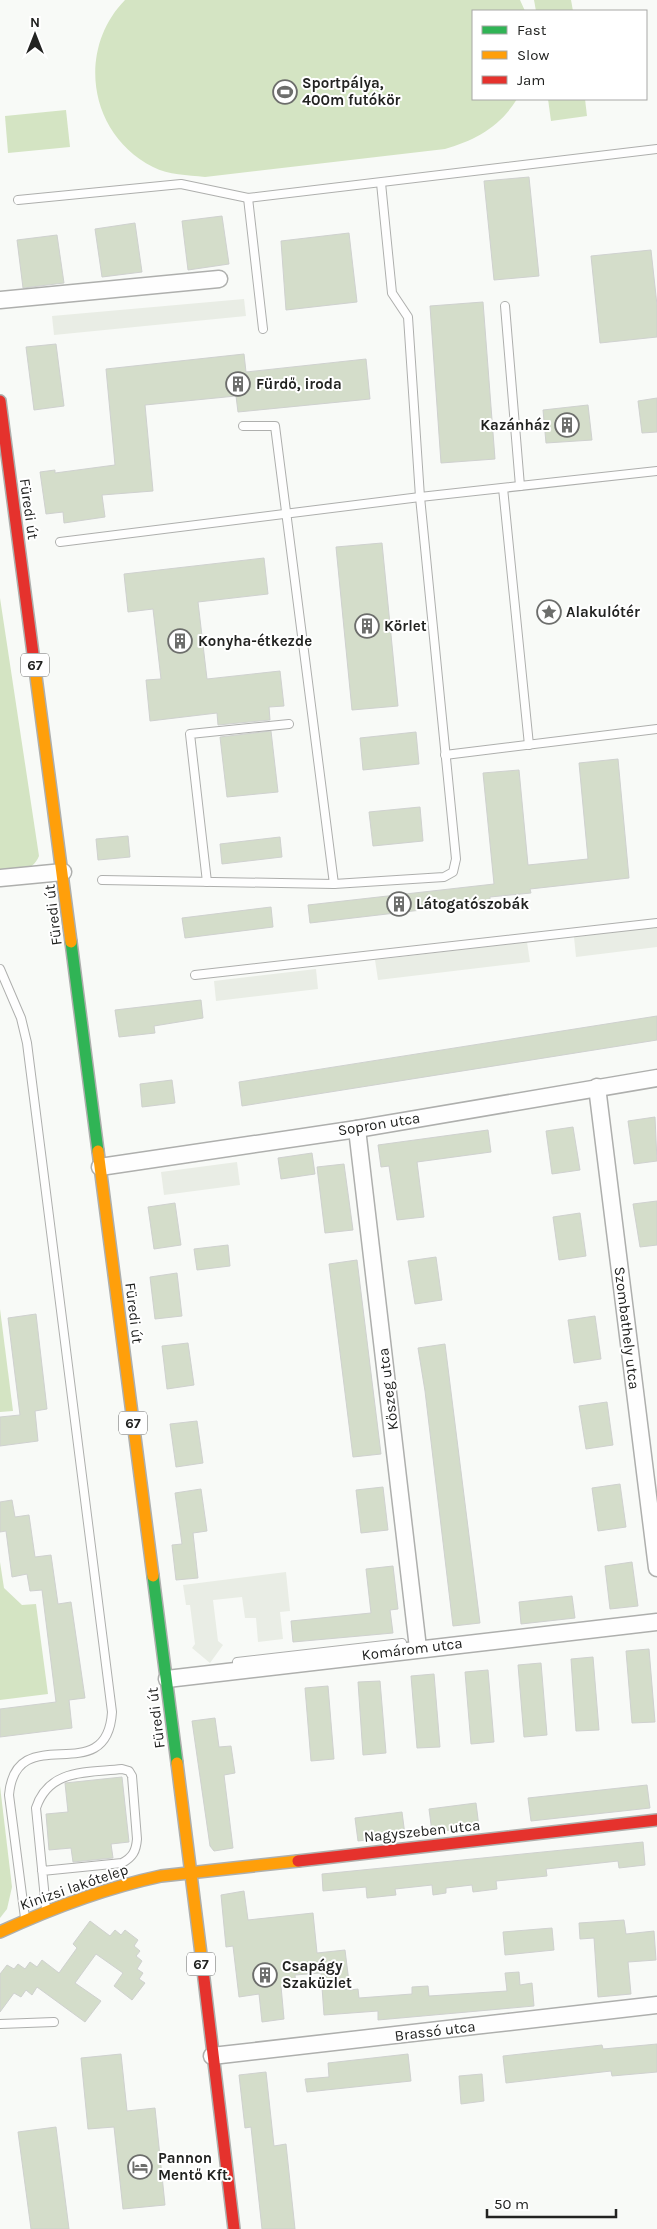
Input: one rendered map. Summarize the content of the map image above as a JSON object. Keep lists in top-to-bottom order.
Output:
{
  "streets": {
    "main road": [
      "Füredi út",
      "67",
      "Nagyszeben utca",
      "Kinizsi lakótelep"
    ],
    "street": [
      "Sopron utca",
      "Szombathely utca",
      "Kőszeg utca",
      "Komárom utca",
      "Brassó utca"
    ]
  },
  "crossings": [
    ["Füredi út", "Sopron utca"],
    ["Füredi út", "Komárom utca"],
    ["Füredi út", "Nagyszeben utca"],
    ["Füredi út", "Kinizsi lakótelep"],
    ["Füredi út", "Brassó utca"],
    ["Sopron utca", "Szombathely utca"],
    ["Sopron utca", "Kőszeg utca"],
    ["Kőszeg utca", "Komárom utca"],
    ["Nagyszeben utca", "Kinizsi lakótelep"]
  ],
  "places": {
    "sports": ["Sportpálya, 400m futókör"],
    "building": [
      "Fürdő, iroda",
      "Kazánház",
      "Körlet",
      "Konyha-étkezde",
      "Látogatószobák",
      "Csapágy Szaküzlet"
    ],
    "place": ["Alakulótér"],
    "hotel": ["Pannon Mentő Kft."]
  },
  "legend": ["Fast", "Slow", "Jam"],
  "scale_bar": "50 m",
  "north": "top"
}
